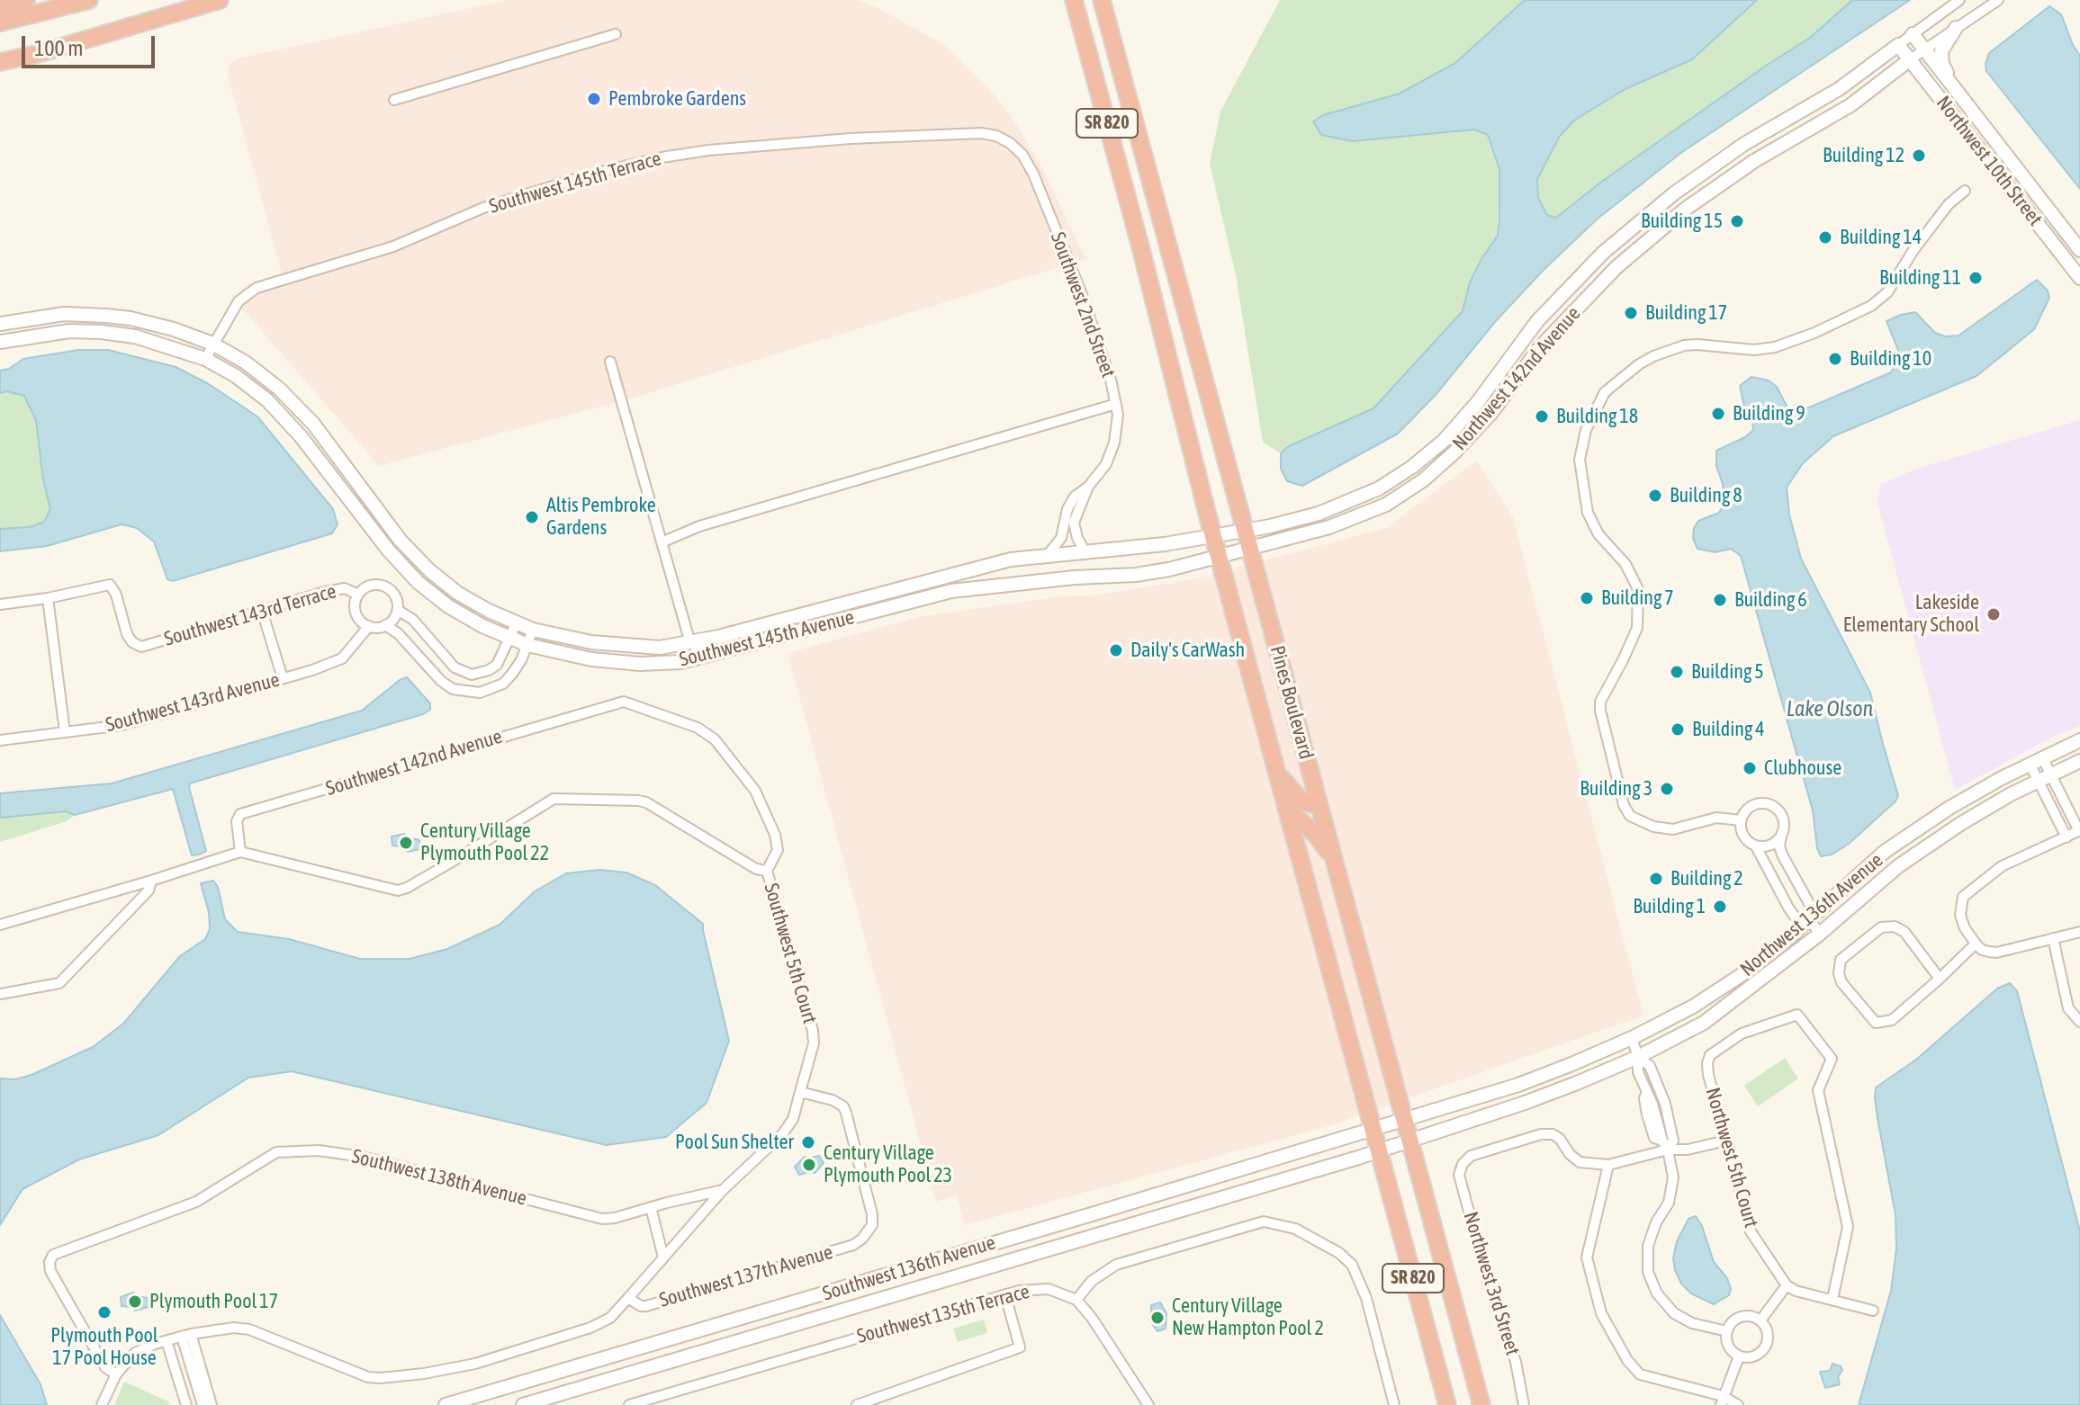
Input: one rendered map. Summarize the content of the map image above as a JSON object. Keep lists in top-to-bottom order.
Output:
{
  "streets": {
    "highway": ["SR 820", "Pines Boulevard"],
    "street": [
      "Northwest 10th Street",
      "Southwest 145th Terrace",
      "Southwest 2nd Street",
      "Northwest 142nd Avenue",
      "Southwest 143rd Terrace",
      "Southwest 145th Avenue",
      "Southwest 143rd Avenue",
      "Southwest 142nd Avenue",
      "Northwest 136th Avenue",
      "Southwest 5th Court",
      "Northwest 5th Court",
      "Southwest 138th Avenue",
      "Southwest 136th Avenue",
      "Southwest 137th Avenue",
      "Northwest 3rd Street",
      "Southwest 135th Terrace"
    ]
  },
  "crossings": [
    ["Northwest 10th Street", "Northwest 142nd Avenue"],
    ["Southwest 145th Terrace", "Southwest 2nd Street"],
    ["Southwest 145th Terrace", "Southwest 145th Avenue"],
    ["Southwest 2nd Street", "Southwest 145th Avenue"],
    ["Northwest 142nd Avenue", "Southwest 145th Avenue"],
    ["Northwest 142nd Avenue", "Pines Boulevard"],
    ["Southwest 143rd Terrace", "Southwest 143rd Avenue"],
    ["Southwest 145th Avenue", "Pines Boulevard"],
    ["Pines Boulevard", "Northwest 136th Avenue"],
    ["Pines Boulevard", "Southwest 136th Avenue"],
    ["Southwest 142nd Avenue", "Southwest 5th Court"],
    ["Northwest 136th Avenue", "Southwest 136th Avenue"],
    ["Southwest 5th Court", "Southwest 138th Avenue"],
    ["Southwest 5th Court", "Southwest 137th Avenue"],
    ["Southwest 138th Avenue", "Southwest 137th Avenue"]
  ],
  "water": ["Lake Olson"],
  "places": [
    "Pembroke Gardens",
    "Building 12",
    "Building 15",
    "Building 14",
    "Building 11",
    "Building 17",
    "Building 10",
    "Building 9",
    "Building 18",
    "Building 8",
    "Altis Pembroke Gardens",
    "Building 7",
    "Building 6",
    "Lakeside Elementary School",
    "Daily's CarWash",
    "Building 5",
    "Building 4",
    "Clubhouse",
    "Building 3",
    "Century Village Plymouth Pool 22",
    "Building 2",
    "Building 1",
    "Pool Sun Shelter",
    "Century Village Plymouth Pool 23",
    "Plymouth Pool 17",
    "Plymouth Pool 17 Pool House",
    "Century Village New Hampton Pool 2"
  ],
  "scale_bar": "100 m"
}
